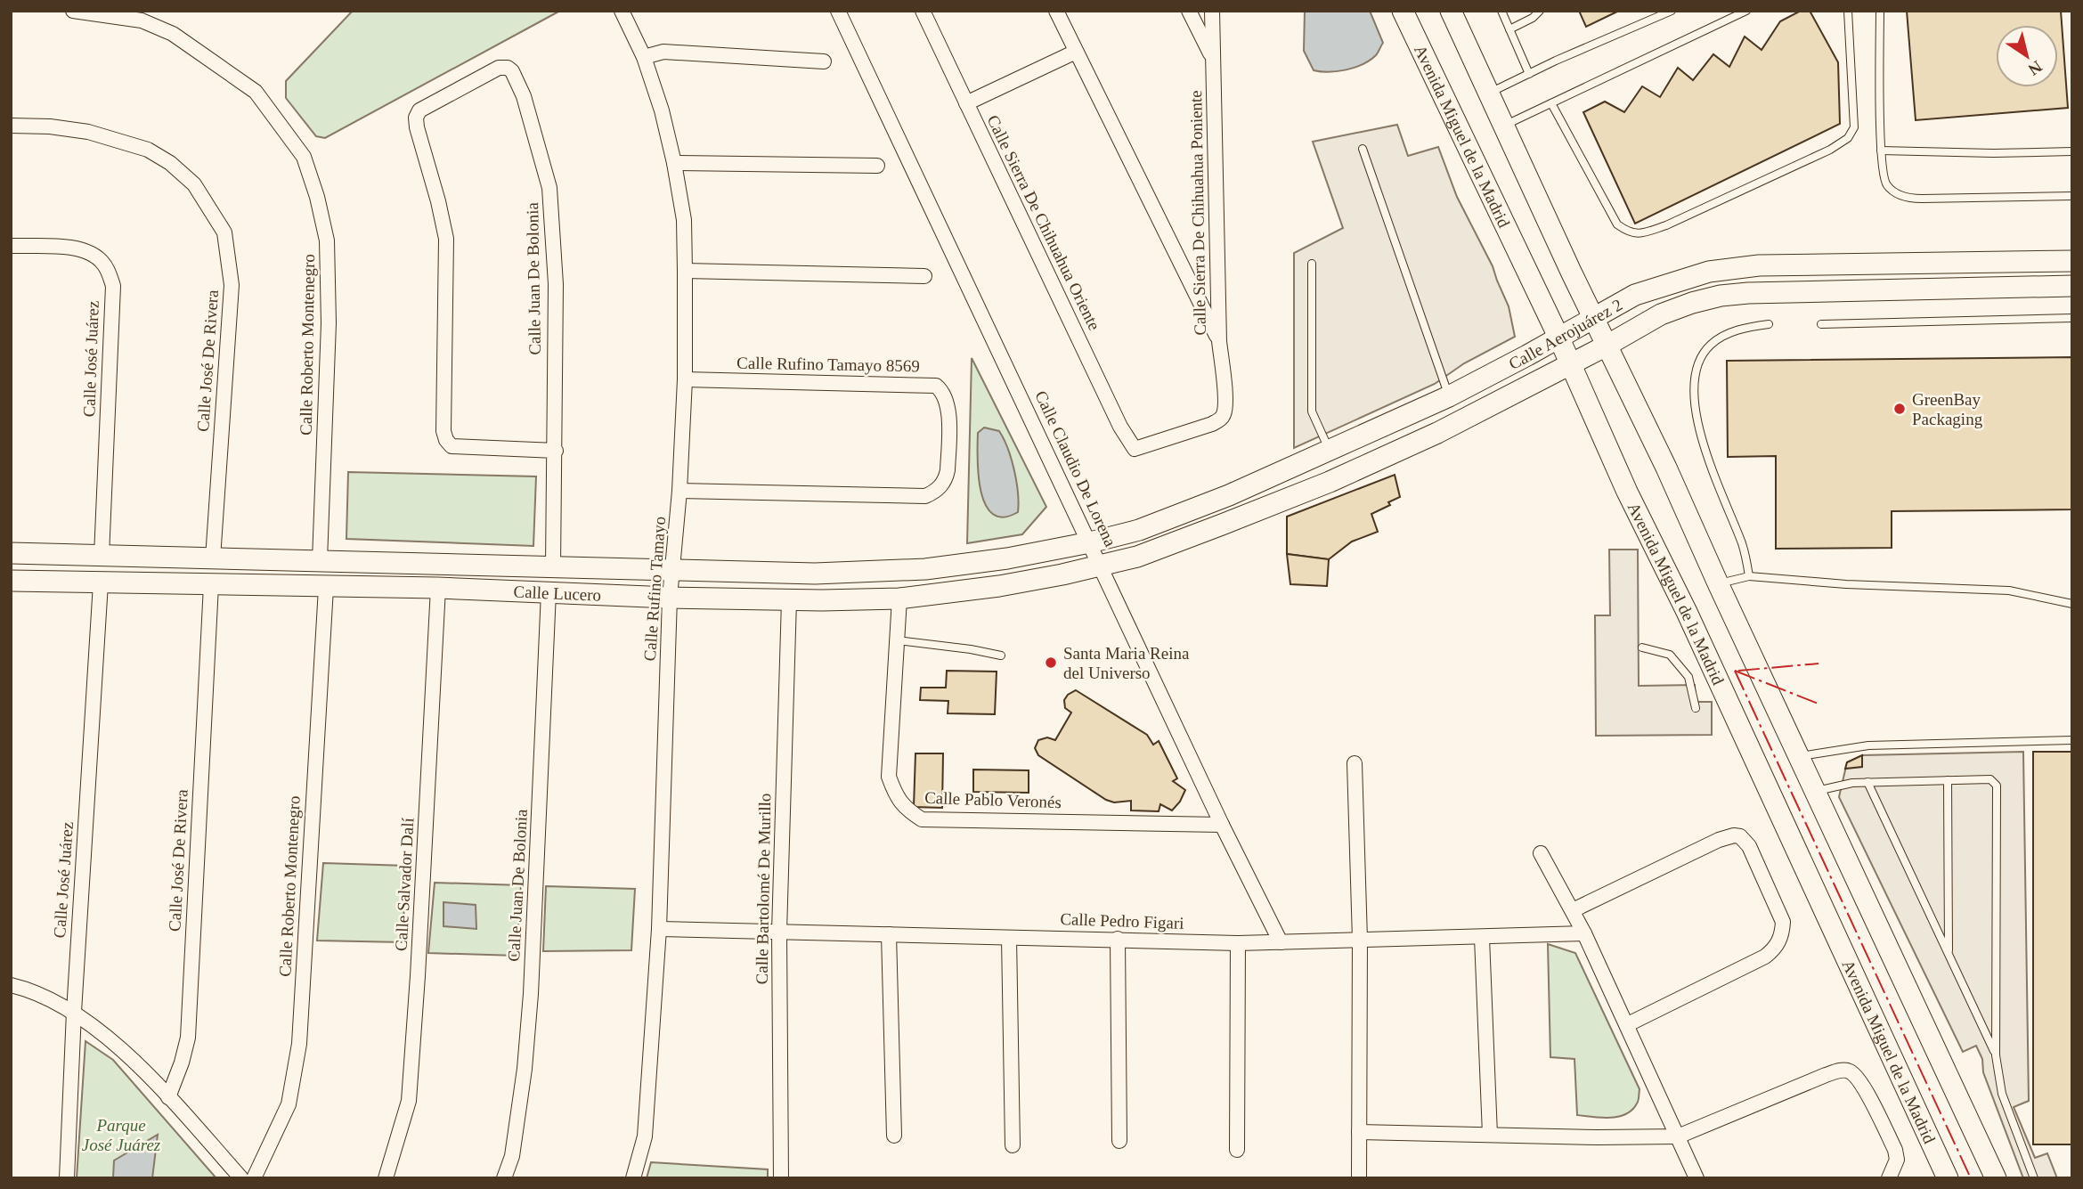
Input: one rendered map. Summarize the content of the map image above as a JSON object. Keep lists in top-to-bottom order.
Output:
{
  "streets": {
    "street": [
      "Avenida Miguel de la Madrid",
      "Calle Sierra De Chihuahua Poniente",
      "Calle Sierra De Chihuahua Oriente",
      "Calle Juan De Bolonia",
      "Calle Aerojuárez 2",
      "Calle Roberto Montenegro",
      "Calle José Juárez",
      "Calle José De Rivera",
      "Calle Rufino Tamayo 8569",
      "Calle Claudio De Lorena",
      "Calle Rufino Tamayo",
      "Calle Lucero",
      "Calle Pablo Veronés",
      "Calle Salvador Dalí",
      "Calle Bartolomé De Murillo",
      "Calle Pedro Figari"
    ]
  },
  "crossings": [
    ["Avenida Miguel de la Madrid", "Calle Aerojuárez 2"],
    ["Calle Sierra De Chihuahua Poniente", "Calle Sierra De Chihuahua Oriente"],
    ["Calle Juan De Bolonia", "Calle Lucero"],
    ["Calle Aerojuárez 2", "Calle Claudio De Lorena"],
    ["Calle Aerojuárez 2", "Calle Lucero"],
    ["Calle Roberto Montenegro", "Calle Lucero"],
    ["Calle José Juárez", "Calle Lucero"],
    ["Calle José De Rivera", "Calle Lucero"],
    ["Calle Rufino Tamayo 8569", "Calle Rufino Tamayo"],
    ["Calle Claudio De Lorena", "Calle Lucero"],
    ["Calle Claudio De Lorena", "Calle Pablo Veronés"],
    ["Calle Claudio De Lorena", "Calle Pedro Figari"],
    ["Calle Rufino Tamayo", "Calle Lucero"],
    ["Calle Rufino Tamayo", "Calle Pedro Figari"],
    ["Calle Lucero", "Calle Pablo Veronés"],
    ["Calle Lucero", "Calle Salvador Dalí"],
    ["Calle Lucero", "Calle Bartolomé De Murillo"],
    ["Calle Bartolomé De Murillo", "Calle Pedro Figari"]
  ],
  "parks": ["Parque José Juárez"],
  "places": ["GreenBay Packaging", "Santa Maria Reina del Universo"],
  "north": "bottom right"
}
